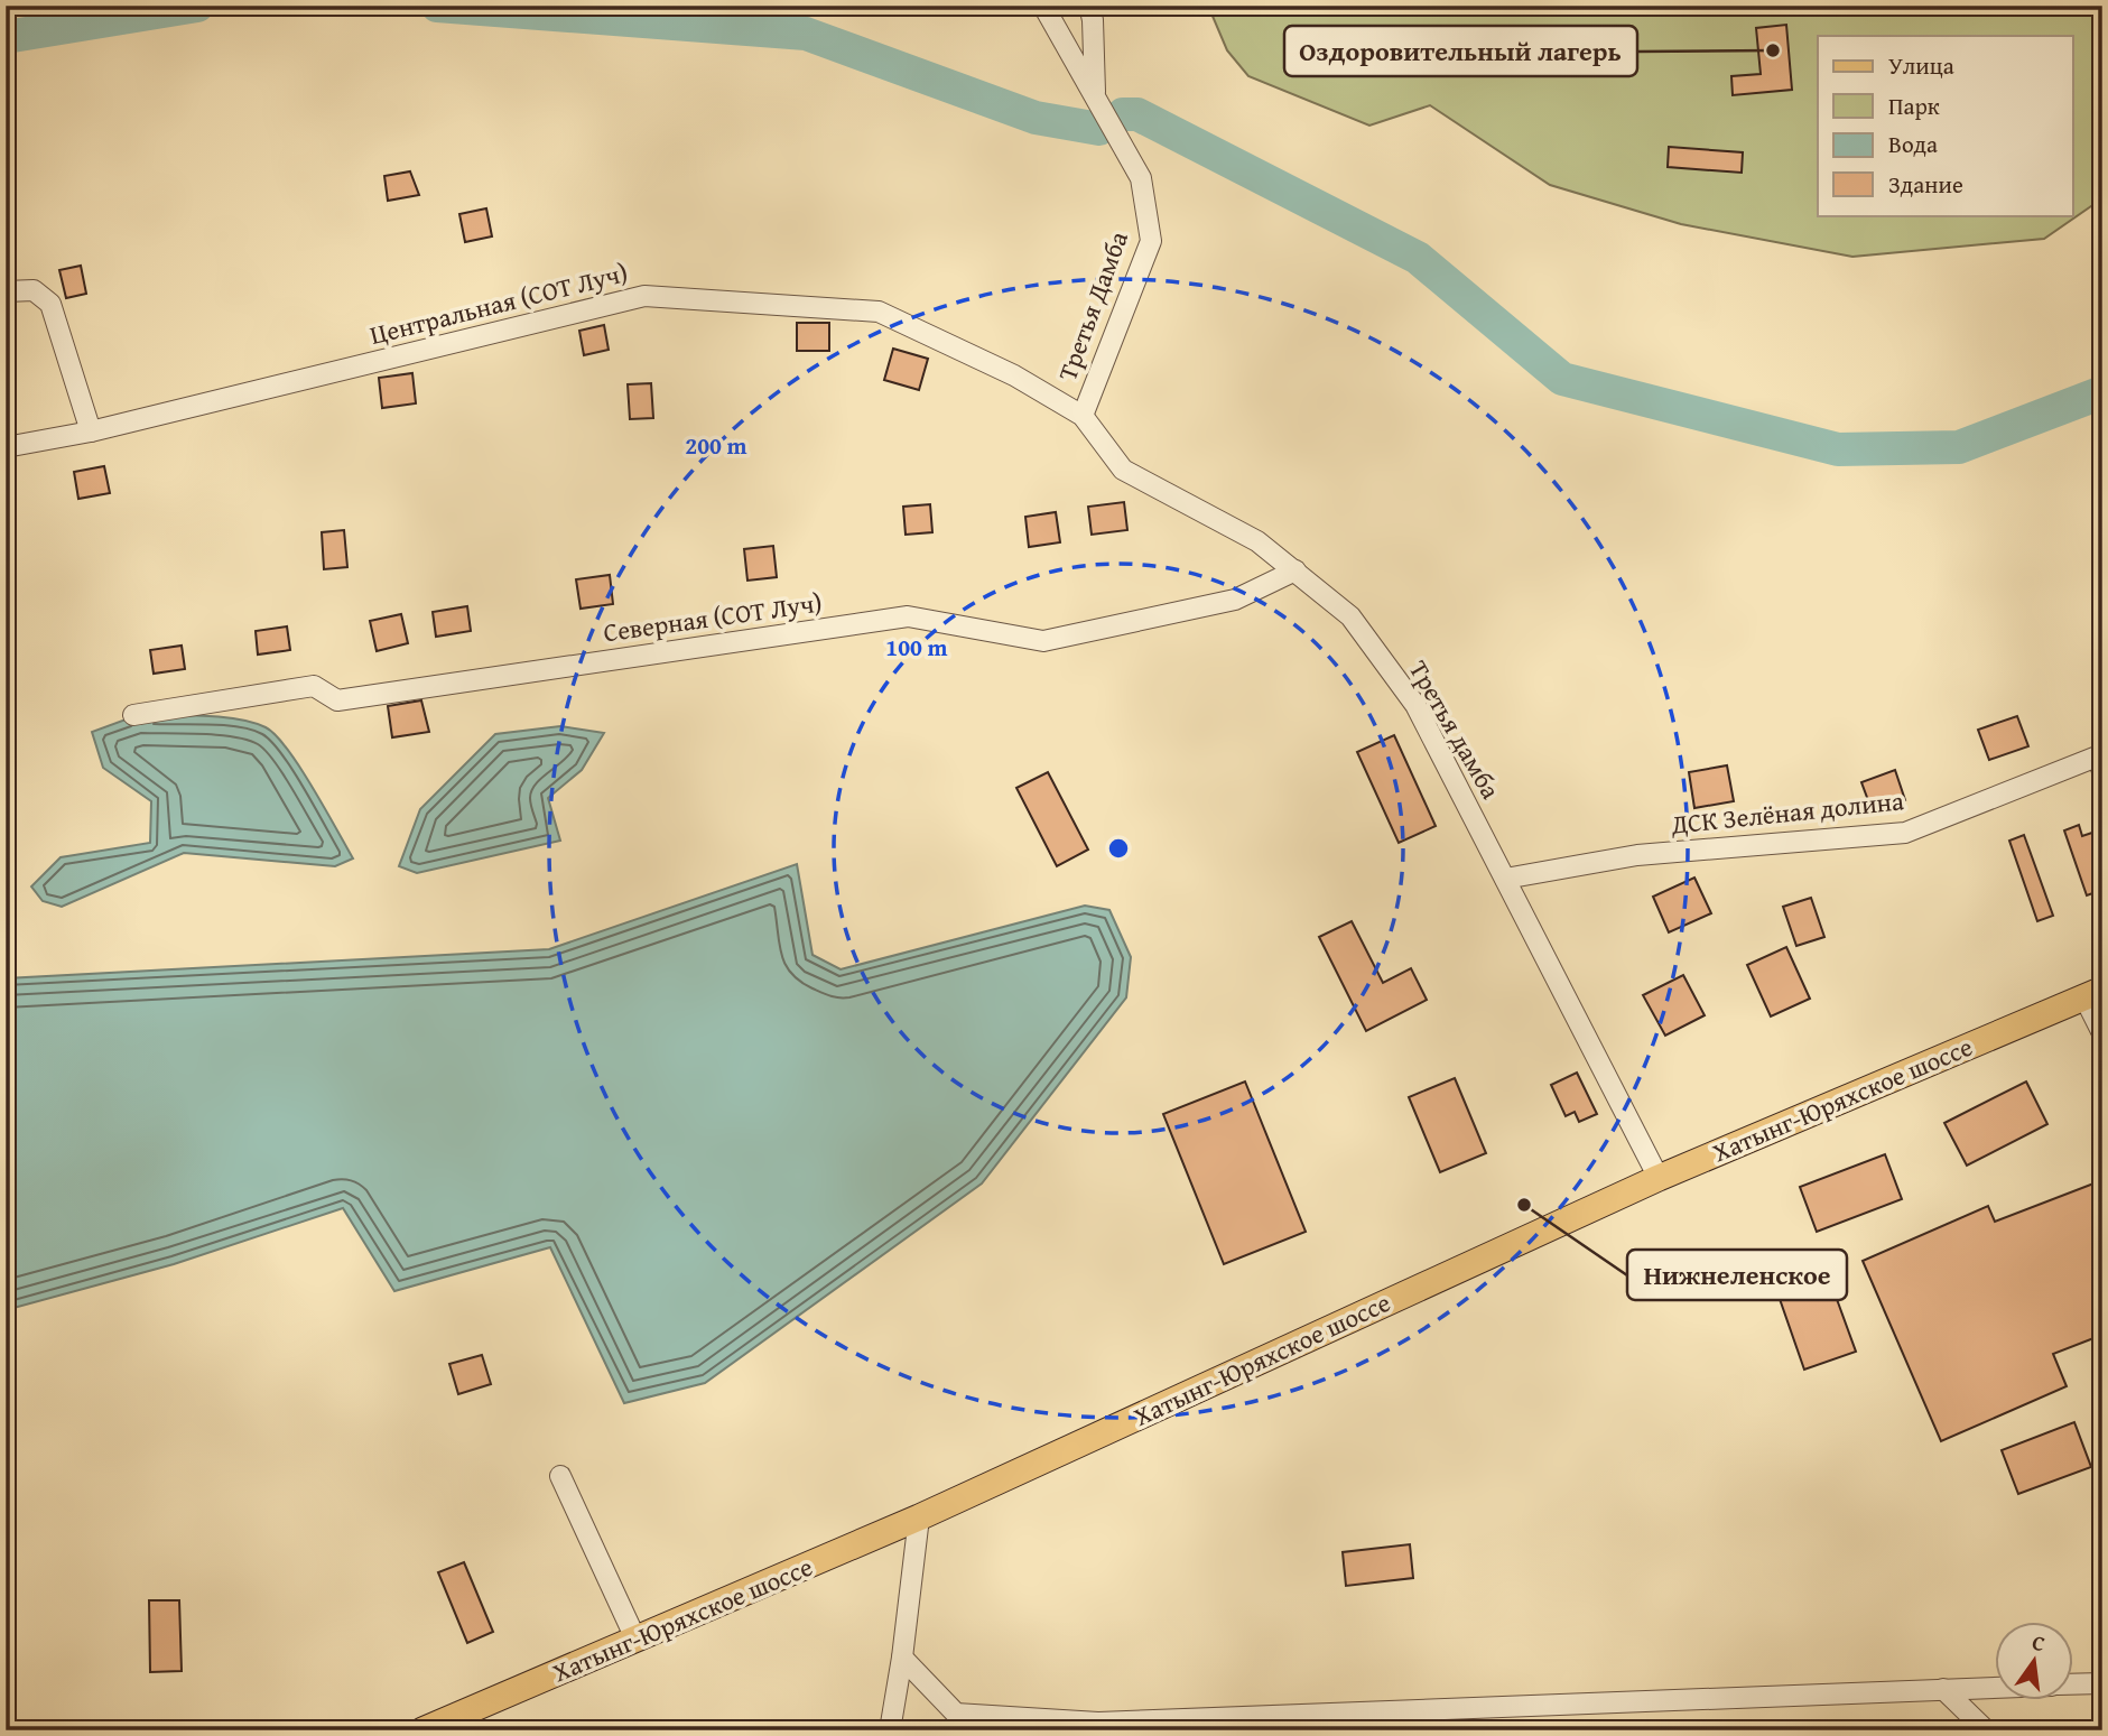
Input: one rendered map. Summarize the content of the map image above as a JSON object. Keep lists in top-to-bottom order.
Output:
{
  "streets": {
    "main road": ["Хатынг-Юряхское шоссе"],
    "street": [
      "Центральная (СОТ Луч)",
      "Третья Дамба",
      "Северная (СОТ Луч)",
      "Третья дамба",
      "ДСК Зелёная долина"
    ]
  },
  "crossings": [
    ["Центральная (СОТ Луч)", "Третья Дамба"],
    ["Центральная (СОТ Луч)", "Третья дамба"],
    ["Третья Дамба", "Третья дамба"],
    ["Северная (СОТ Луч)", "Третья дамба"],
    ["Третья дамба", "ДСК Зелёная долина"],
    ["Третья дамба", "Хатынг-Юряхское шоссе"]
  ],
  "places": ["Оздоровительный лагерь", "Нижнеленское"],
  "legend": [
    "Улица",
    "Парк",
    "Вода",
    "Здание"
  ],
  "north": "top",
  "rings": ["200 m", "100 m"]
}
